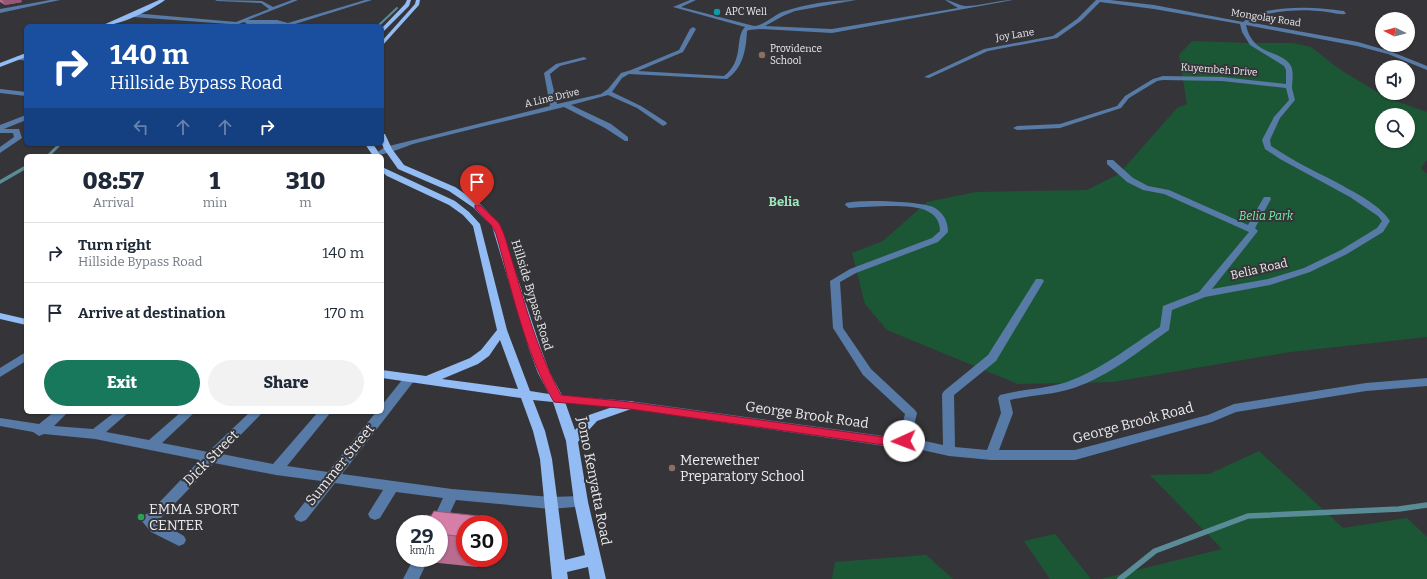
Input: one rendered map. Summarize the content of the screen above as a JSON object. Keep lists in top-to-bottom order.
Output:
{
  "streets": {
    "main road": ["Hillside Bypass Road", "Jomo Kenyatta Road"],
    "street": [
      "Mongolay Road",
      "Joy Lane",
      "Kuyembeh Drive",
      "A Line Drive",
      "Belia Road",
      "George Brook Road",
      "Dick Street",
      "Summer Street"
    ]
  },
  "crossings": [
    ["Mongolay Road", "Joy Lane"],
    ["Kuyembeh Drive", "Belia Road"],
    ["A Line Drive", "Hillside Bypass Road"],
    ["Belia Road", "George Brook Road"],
    ["Hillside Bypass Road", "George Brook Road"],
    ["Hillside Bypass Road", "Jomo Kenyatta Road"],
    ["George Brook Road", "Jomo Kenyatta Road"]
  ],
  "districts": ["Belia"],
  "parks": ["Belia Park"],
  "places": [
    "APC Well",
    "Providence School",
    "Merewether Preparatory School",
    "EMMA SPORT CENTER"
  ],
  "north": "left",
  "page": {
    "turn": ["140 m", "Hillside Bypass Road"],
    "eta": [
      "08:57",
      "Arrival",
      "1",
      "min",
      "310",
      "m"
    ],
    "list": [
      {
        "name": "Turn right",
        "note": "Hillside Bypass Road",
        "value": "140 m"
      },
      {
        "name": "Arrive at destination",
        "value": "170 m"
      }
    ],
    "buttons": ["Exit", "Share"],
    "speed": "29 km/h",
    "limit": "30"
  }
}
